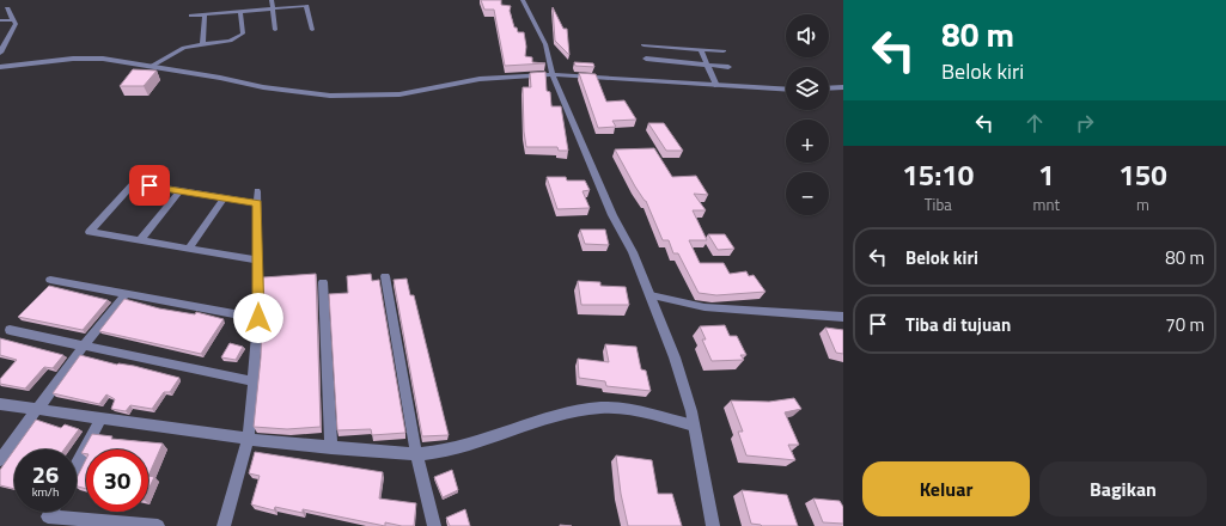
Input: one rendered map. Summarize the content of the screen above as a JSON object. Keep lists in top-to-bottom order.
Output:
{
  "page": {
    "turn": ["80 m", "Belok kiri"],
    "map_buttons": ["+", "−"],
    "eta": [
      "15:10",
      "Tiba",
      "1",
      "mnt",
      "150",
      "m"
    ],
    "list": [
      {
        "name": "Belok kiri",
        "value": "80 m"
      },
      {
        "name": "Tiba di tujuan",
        "value": "70 m"
      }
    ],
    "speed": "26 km/h",
    "limit": "30",
    "buttons": ["Keluar", "Bagikan"]
  }
}
